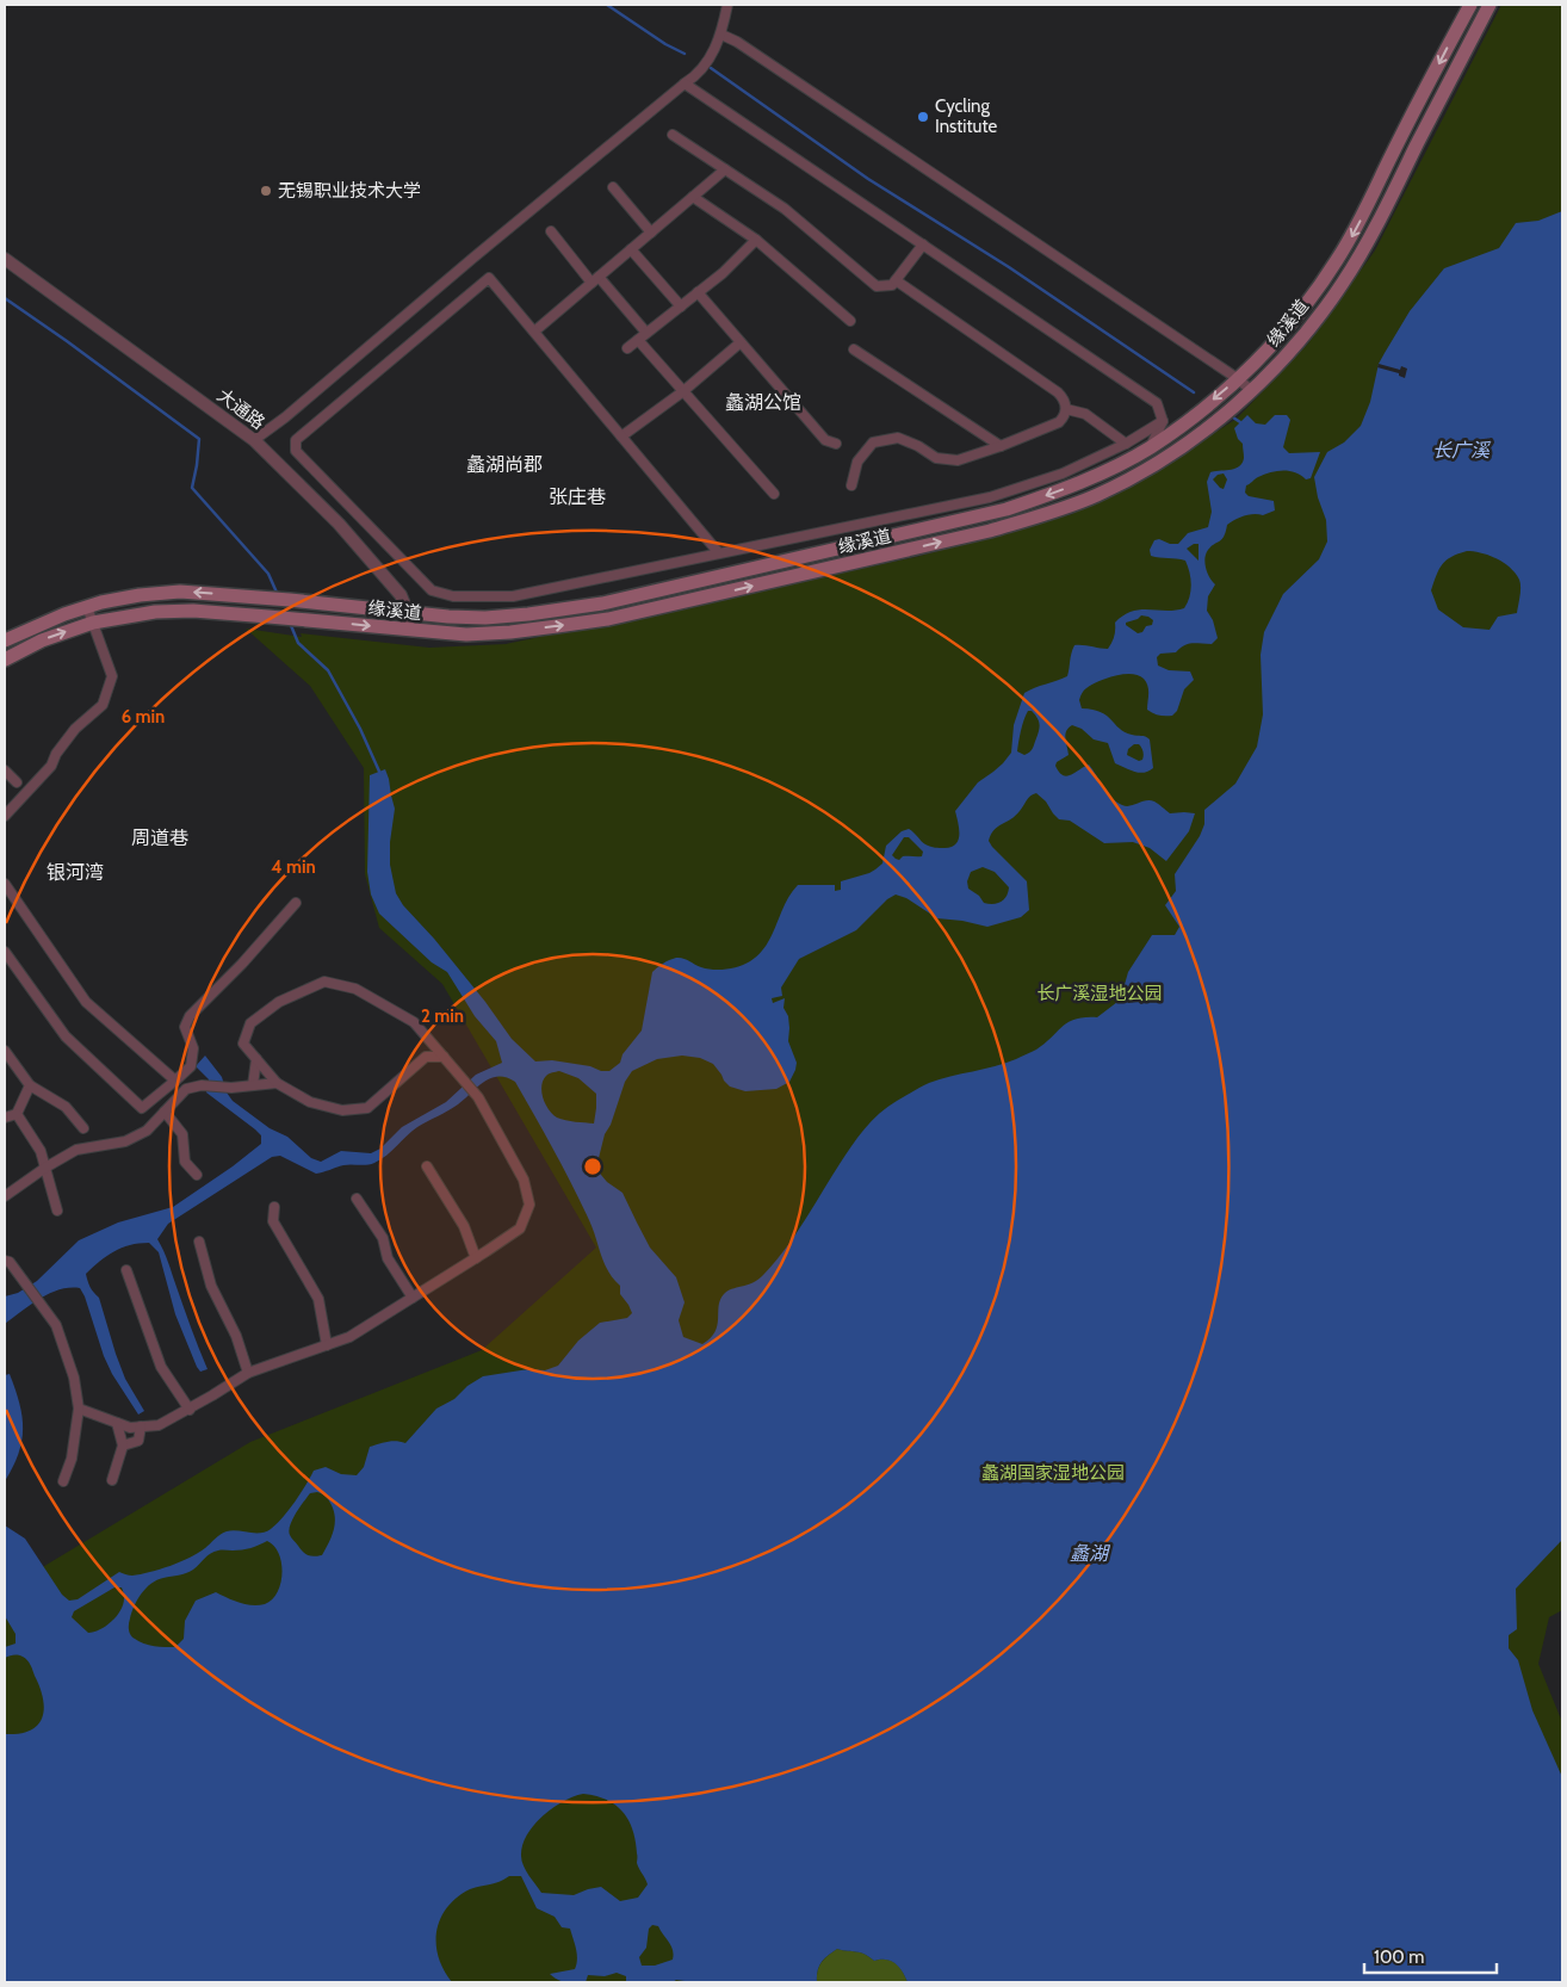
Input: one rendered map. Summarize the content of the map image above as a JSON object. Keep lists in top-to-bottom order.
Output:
{
  "streets": {
    "main road": ["缘溪道"],
    "street": ["大通路"]
  },
  "crossings": [
    ["缘溪道", "大通路"]
  ],
  "districts": [
    "蠡湖公馆",
    "蠡湖尚郡",
    "张庄巷",
    "周道巷",
    "银河湾"
  ],
  "water": ["长广溪", "蠡湖"],
  "parks": ["长广溪湿地公园", "蠡湖国家湿地公园"],
  "places": ["Cycling Institute", "无锡职业技术大学"],
  "scale_bar": "100 m",
  "rings": ["6 min", "4 min", "2 min"]
}
